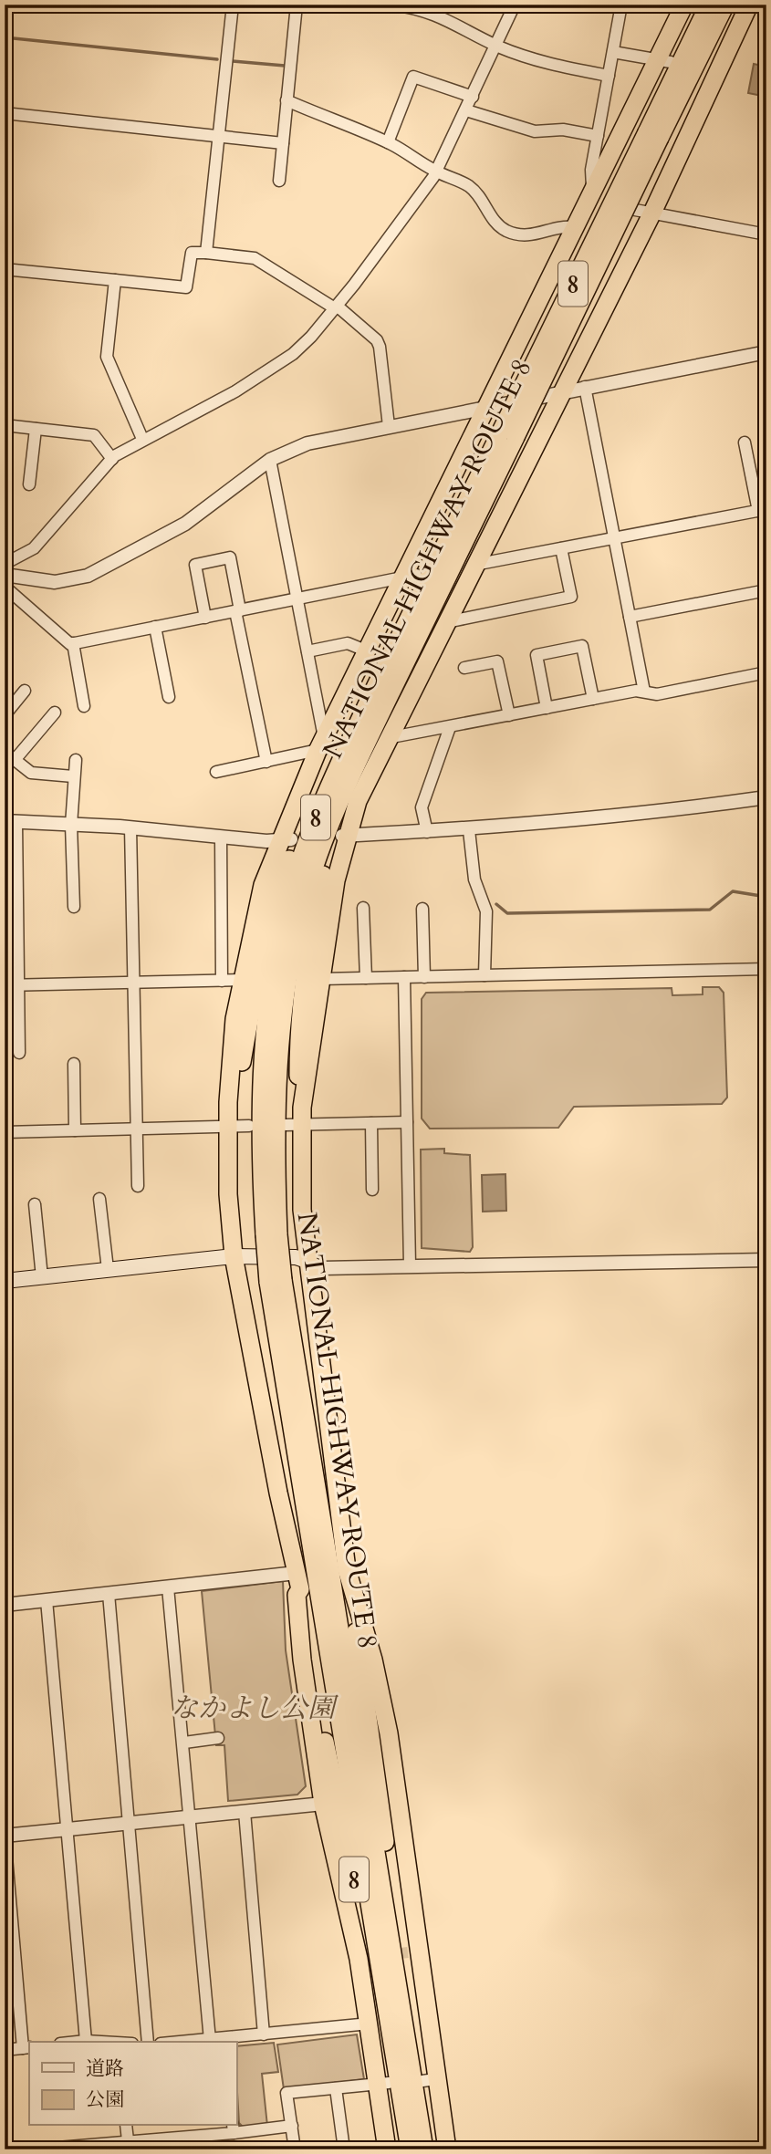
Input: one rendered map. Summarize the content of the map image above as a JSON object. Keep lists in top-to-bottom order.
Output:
{
  "streets": {
    "highway": ["8", "NATIONAL HIGHWAY ROUTE 8"]
  },
  "crossings": [
    ["8", "NATIONAL HIGHWAY ROUTE 8"]
  ],
  "parks": ["なかよし公園"],
  "legend": ["道路", "公園"]
}
